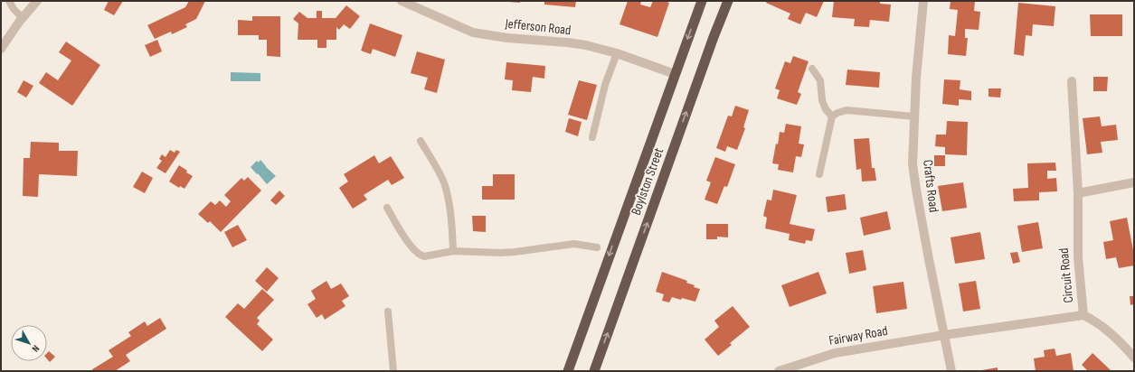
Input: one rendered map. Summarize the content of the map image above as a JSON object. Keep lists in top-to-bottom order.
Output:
{
  "streets": {
    "highway": ["Boylston Street"],
    "street": [
      "Jefferson Road",
      "Crafts Road",
      "Circuit Road",
      "Fairway Road"
    ]
  },
  "crossings": [
    ["Jefferson Road", "Boylston Street"],
    ["Crafts Road", "Circuit Road"],
    ["Crafts Road", "Fairway Road"],
    ["Circuit Road", "Fairway Road"]
  ],
  "north": "bottom right"
}
